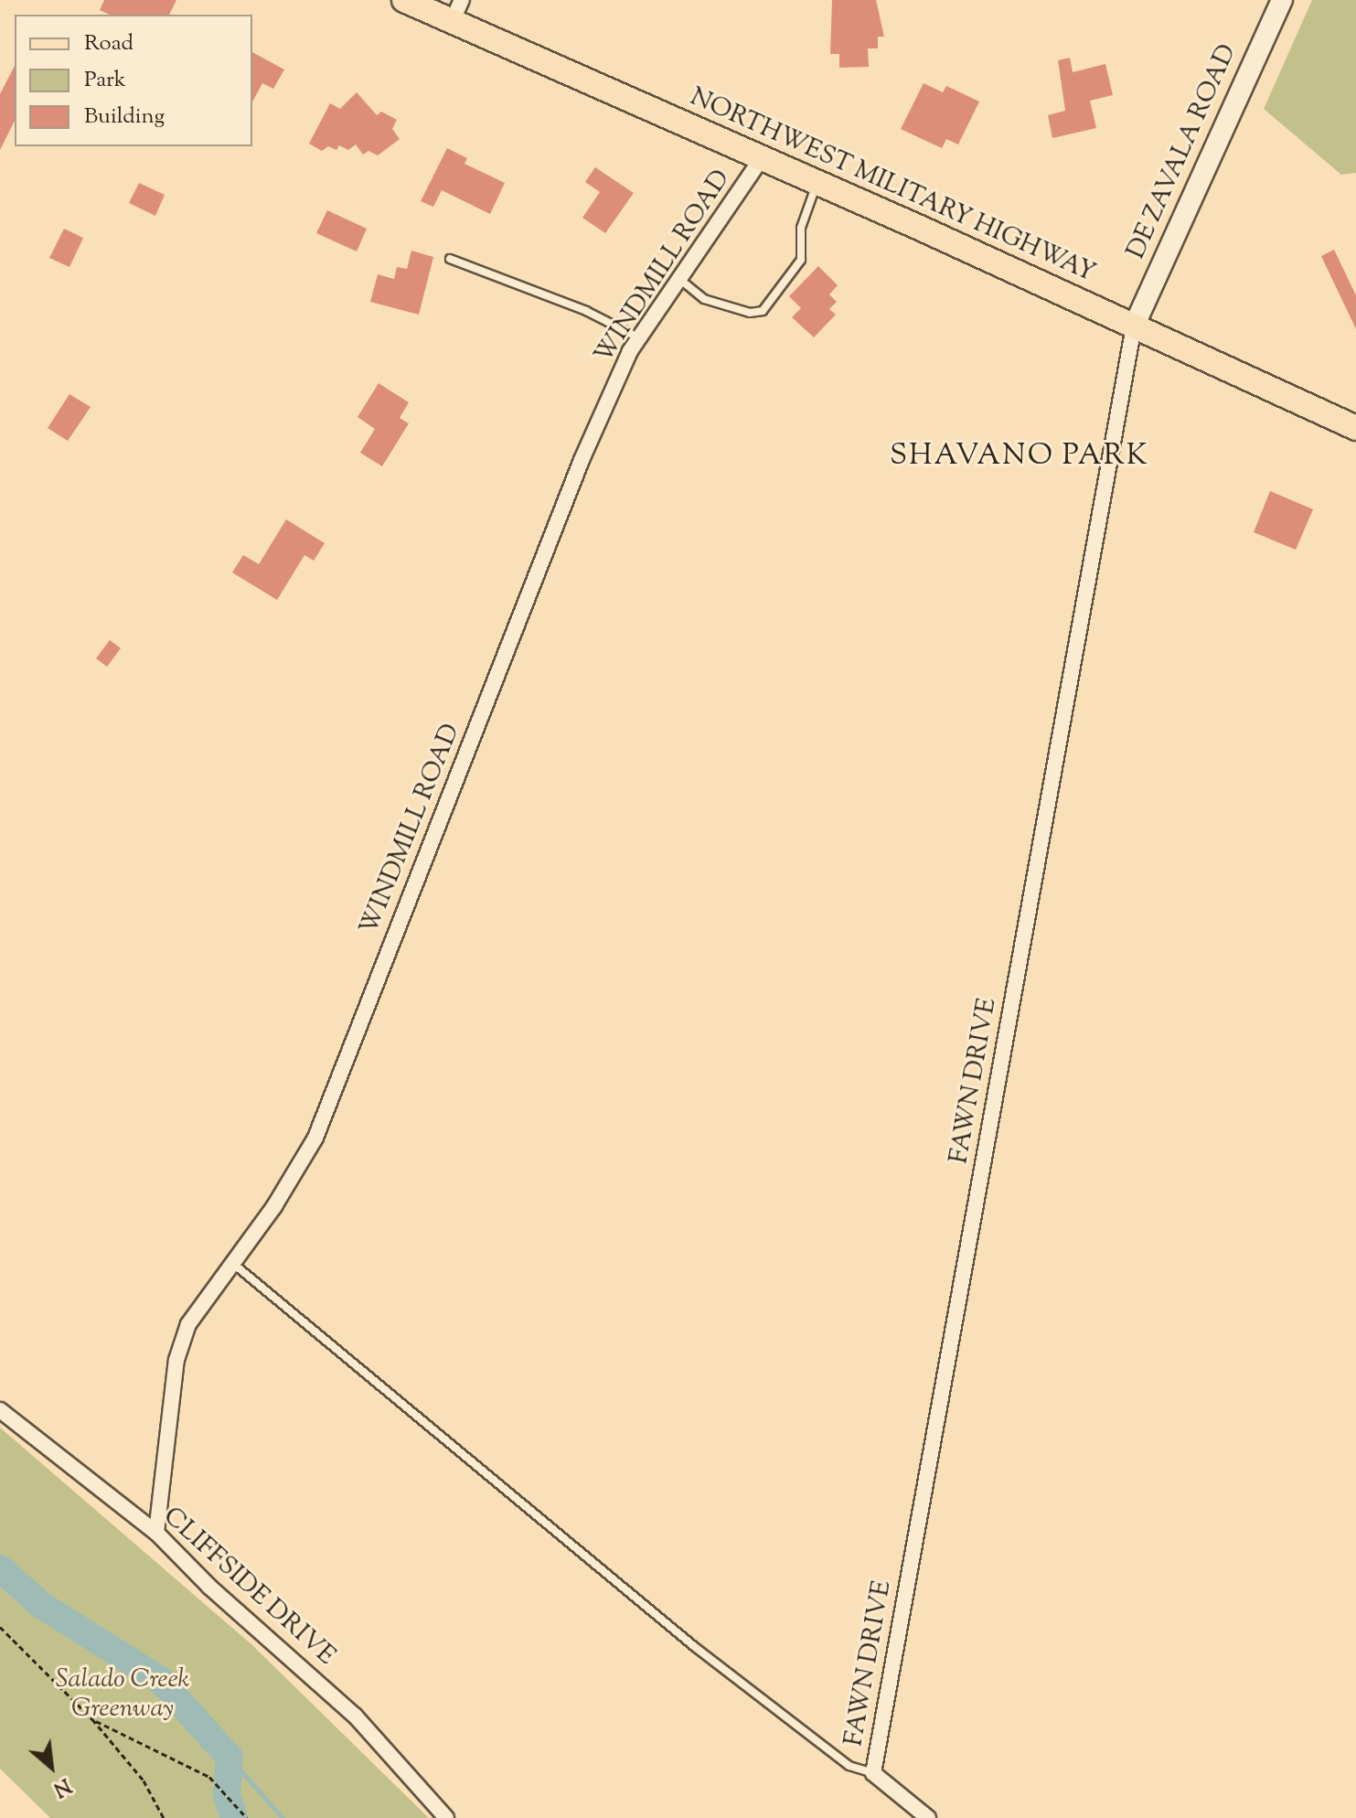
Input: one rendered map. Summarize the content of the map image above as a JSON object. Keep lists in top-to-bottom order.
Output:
{
  "streets": {
    "main road": ["DE ZAVALA ROAD", "NORTHWEST MILITARY HIGHWAY"],
    "street": ["WINDMILL ROAD", "FAWN DRIVE", "CLIFFSIDE DRIVE"]
  },
  "crossings": [
    ["DE ZAVALA ROAD", "NORTHWEST MILITARY HIGHWAY"],
    ["DE ZAVALA ROAD", "FAWN DRIVE"],
    ["NORTHWEST MILITARY HIGHWAY", "WINDMILL ROAD"],
    ["NORTHWEST MILITARY HIGHWAY", "FAWN DRIVE"],
    ["WINDMILL ROAD", "CLIFFSIDE DRIVE"]
  ],
  "districts": ["SHAVANO PARK"],
  "parks": ["Salado Creek Greenway"],
  "legend": ["Road", "Park", "Building"],
  "north": "bottom right"
}
